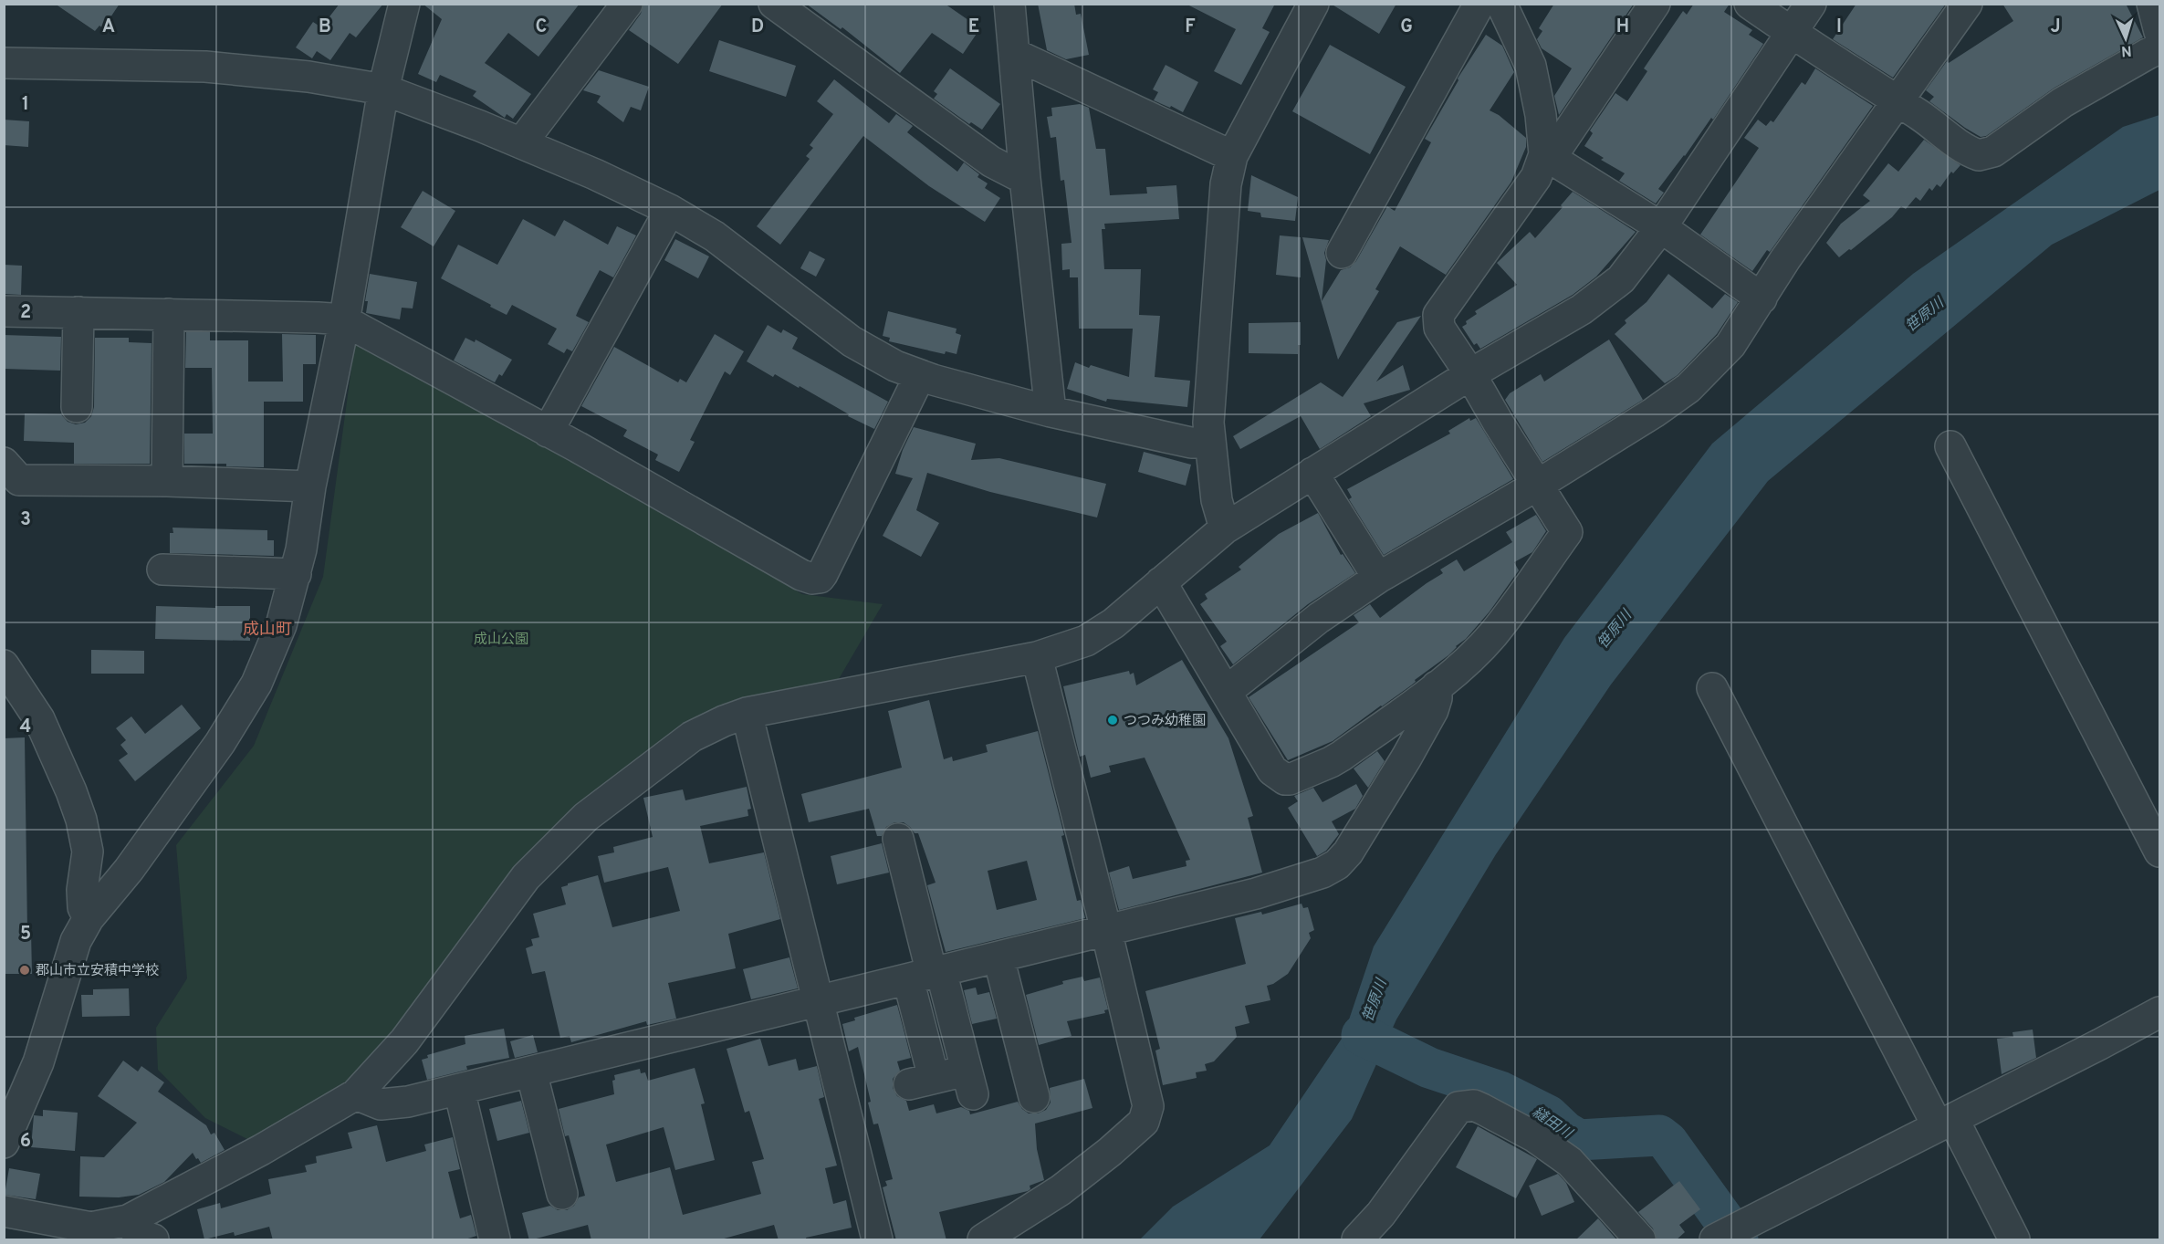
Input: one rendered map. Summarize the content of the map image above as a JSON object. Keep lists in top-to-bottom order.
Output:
{
  "districts": ["成山町"],
  "water": ["笹原川", "縫田川"],
  "parks": ["成山公園"],
  "places": ["つつみ幼稚園", "郡山市立安積中学校"],
  "north": "bottom",
  "grid": {
    "columns": [
      "A",
      "B",
      "C",
      "D",
      "E",
      "F",
      "G",
      "H",
      "I",
      "J"
    ],
    "rows": [
      "1",
      "2",
      "3",
      "4",
      "5",
      "6"
    ]
  }
}
